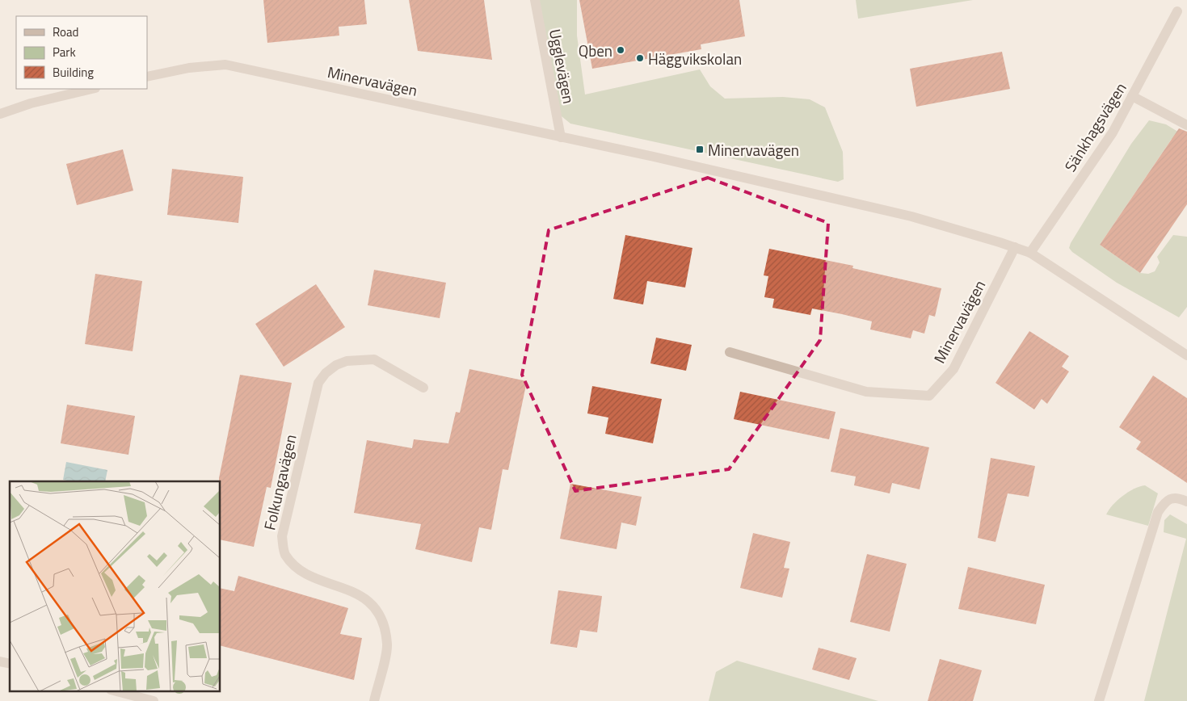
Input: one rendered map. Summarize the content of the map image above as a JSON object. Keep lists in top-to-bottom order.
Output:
{
  "streets": {
    "street": [
      "Ugglevägen",
      "Minervavägen",
      "Sänkhagsvägen",
      "Folkungavägen"
    ]
  },
  "crossings": [
    ["Ugglevägen", "Minervavägen"],
    ["Minervavägen", "Sänkhagsvägen"]
  ],
  "places": {
    "other": ["Qben", "Häggvikskolan"],
    "transit": ["Minervavägen"]
  },
  "legend": ["Road", "Park", "Building"]
}
